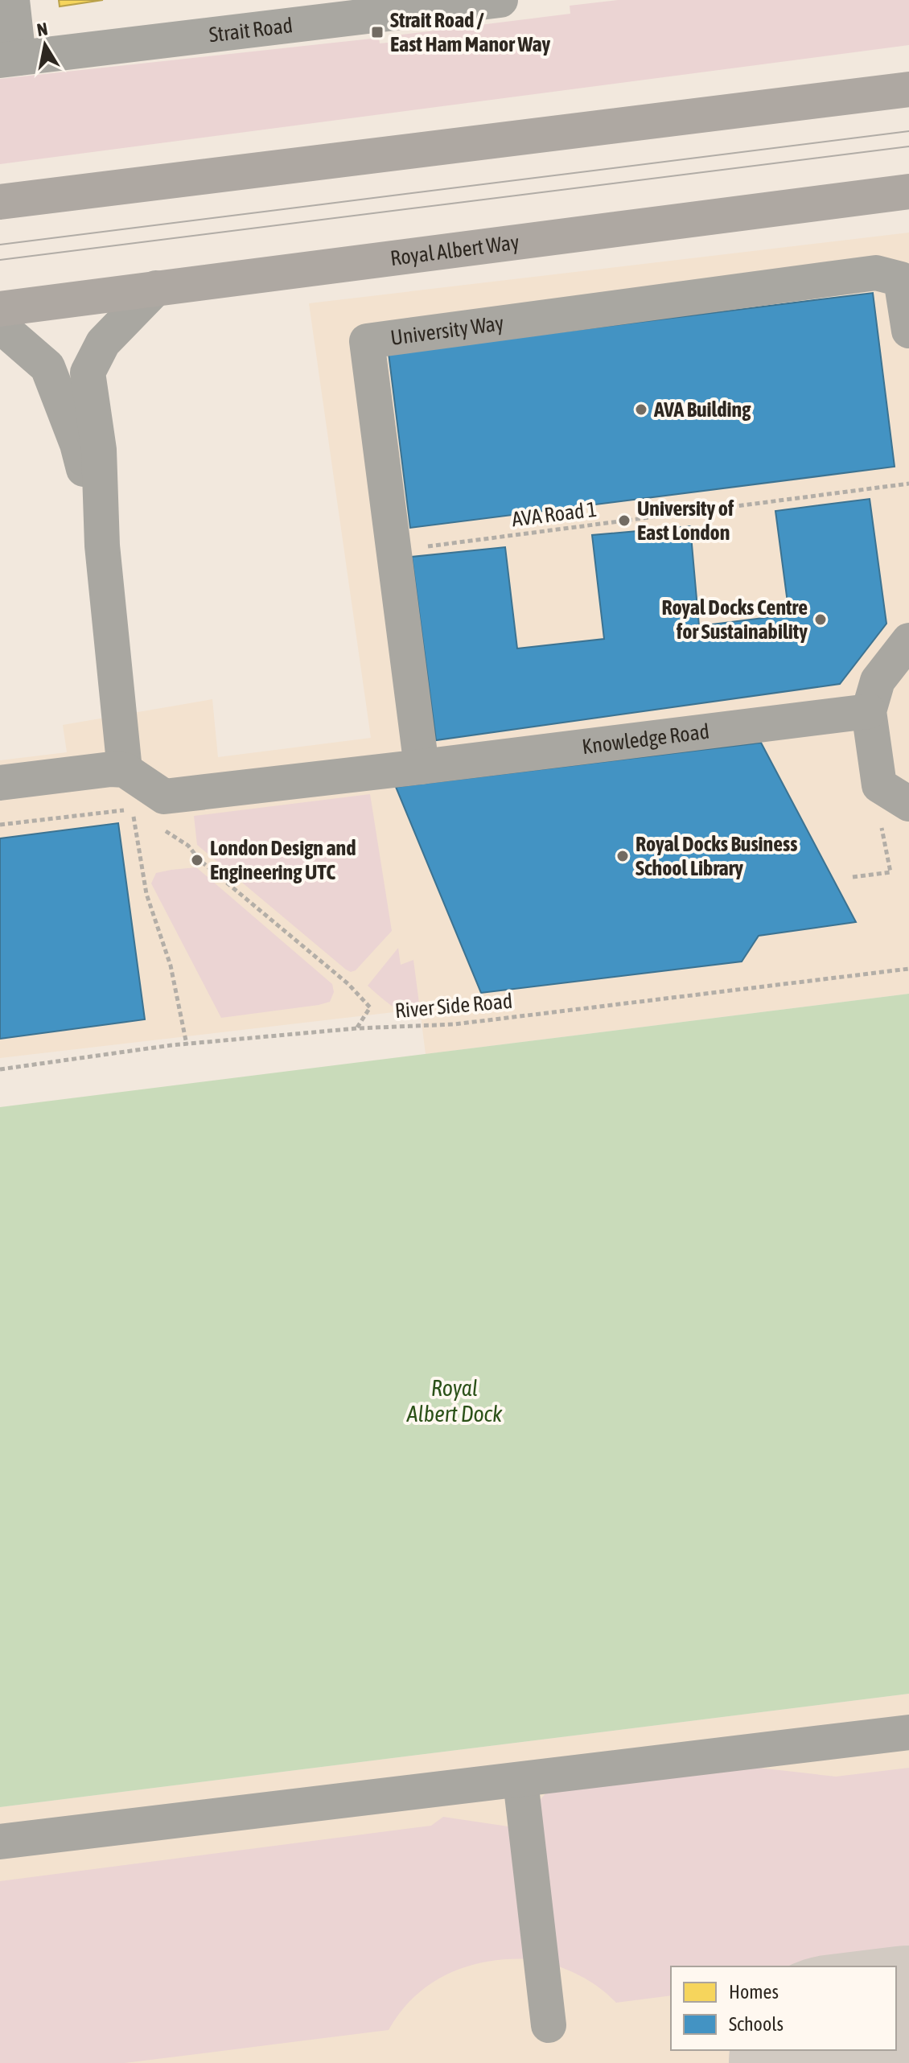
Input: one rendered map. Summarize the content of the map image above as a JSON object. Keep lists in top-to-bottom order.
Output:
{
  "streets": {
    "main road": ["Royal Albert Way"],
    "street": ["Strait Road", "University Way", "Knowledge Road"],
    "path": ["AVA Road 1", "River Side Road"]
  },
  "crossings": [
    ["University Way", "AVA Road 1"],
    ["University Way", "Knowledge Road"]
  ],
  "water": ["Royal Albert Dock"],
  "places": {
    "transit": ["Strait Road / East Ham Manor Way"],
    "other": [
      "AVA Building",
      "University of East London",
      "Royal Docks Centre for Sustainability",
      "Royal Docks Business School Library",
      "London Design and Engineering UTC"
    ]
  },
  "legend": ["Homes", "Schools"],
  "north": "top"
}
